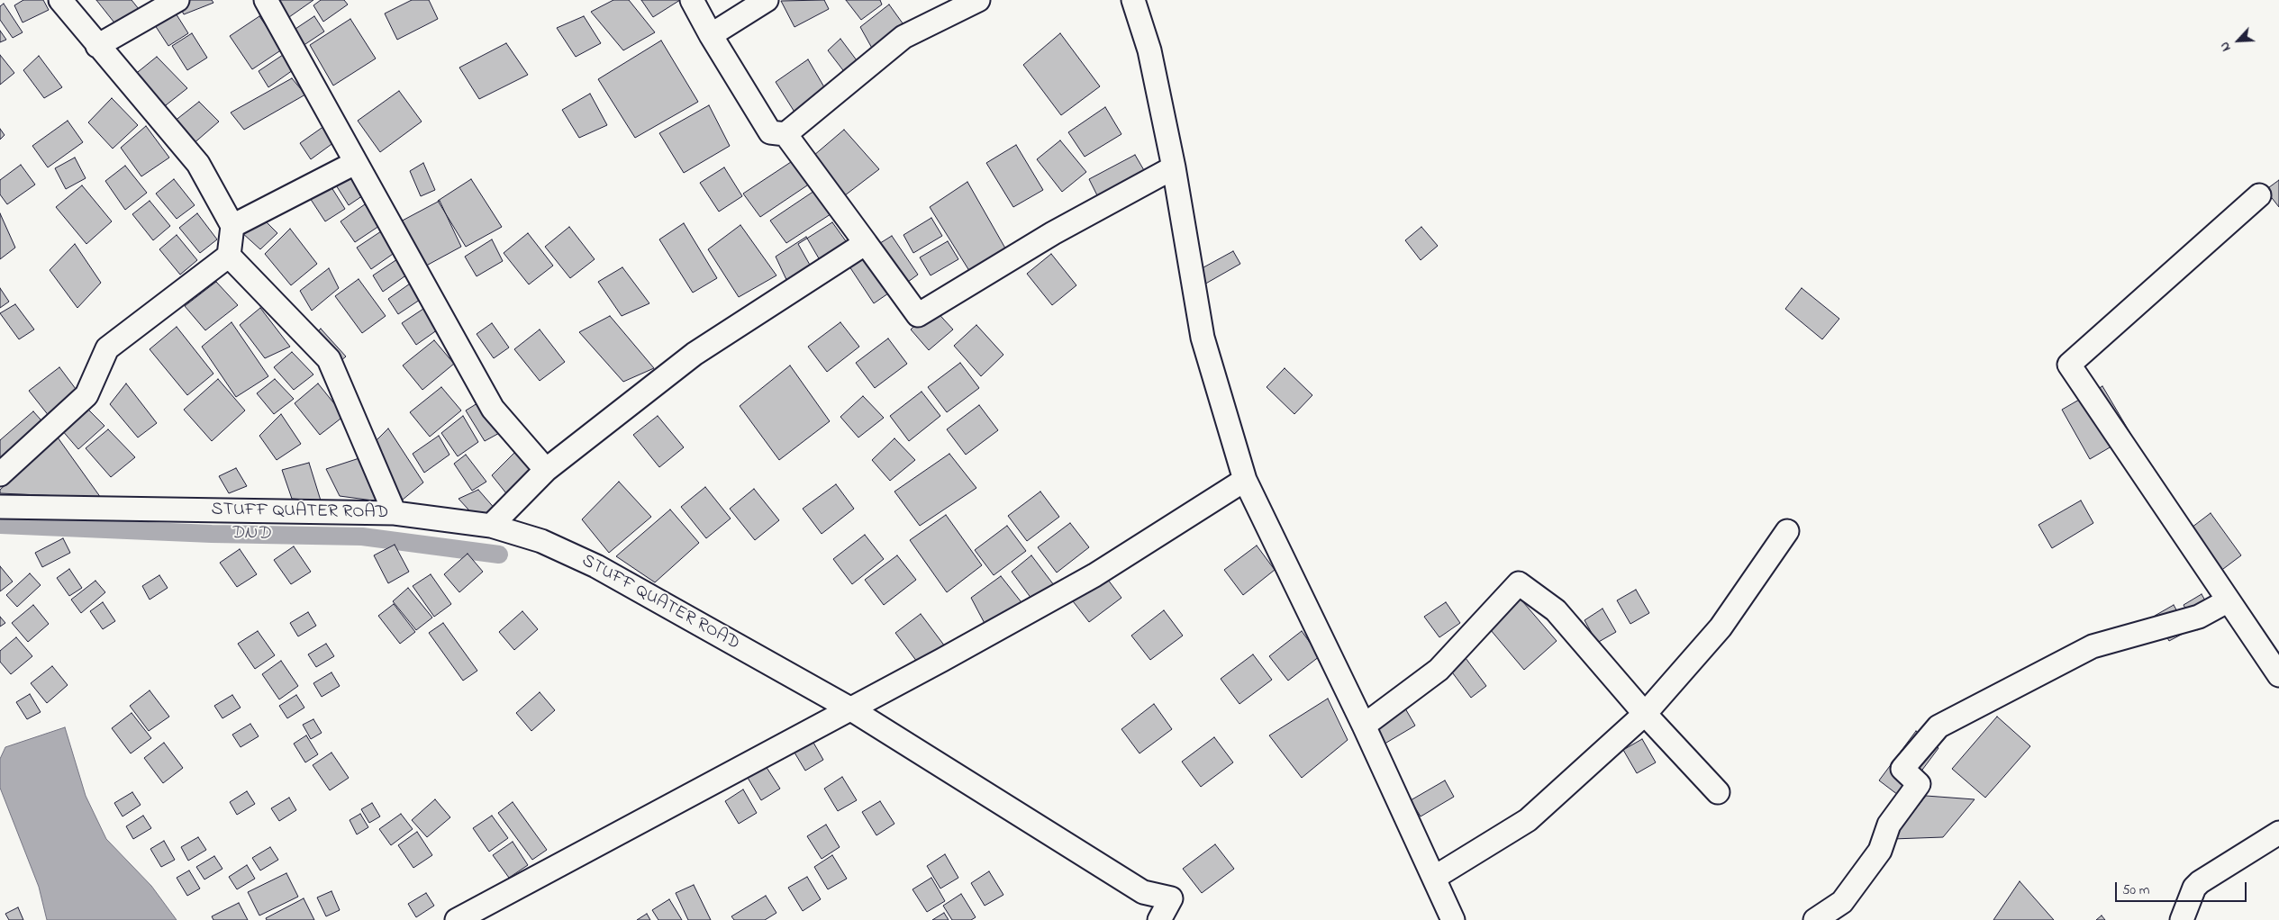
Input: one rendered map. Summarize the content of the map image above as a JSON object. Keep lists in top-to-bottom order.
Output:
{
  "streets": {
    "street": ["STUFF QUATER ROAD"]
  },
  "water": ["DND"],
  "scale_bar": "50 m",
  "north": "bottom left"
}
